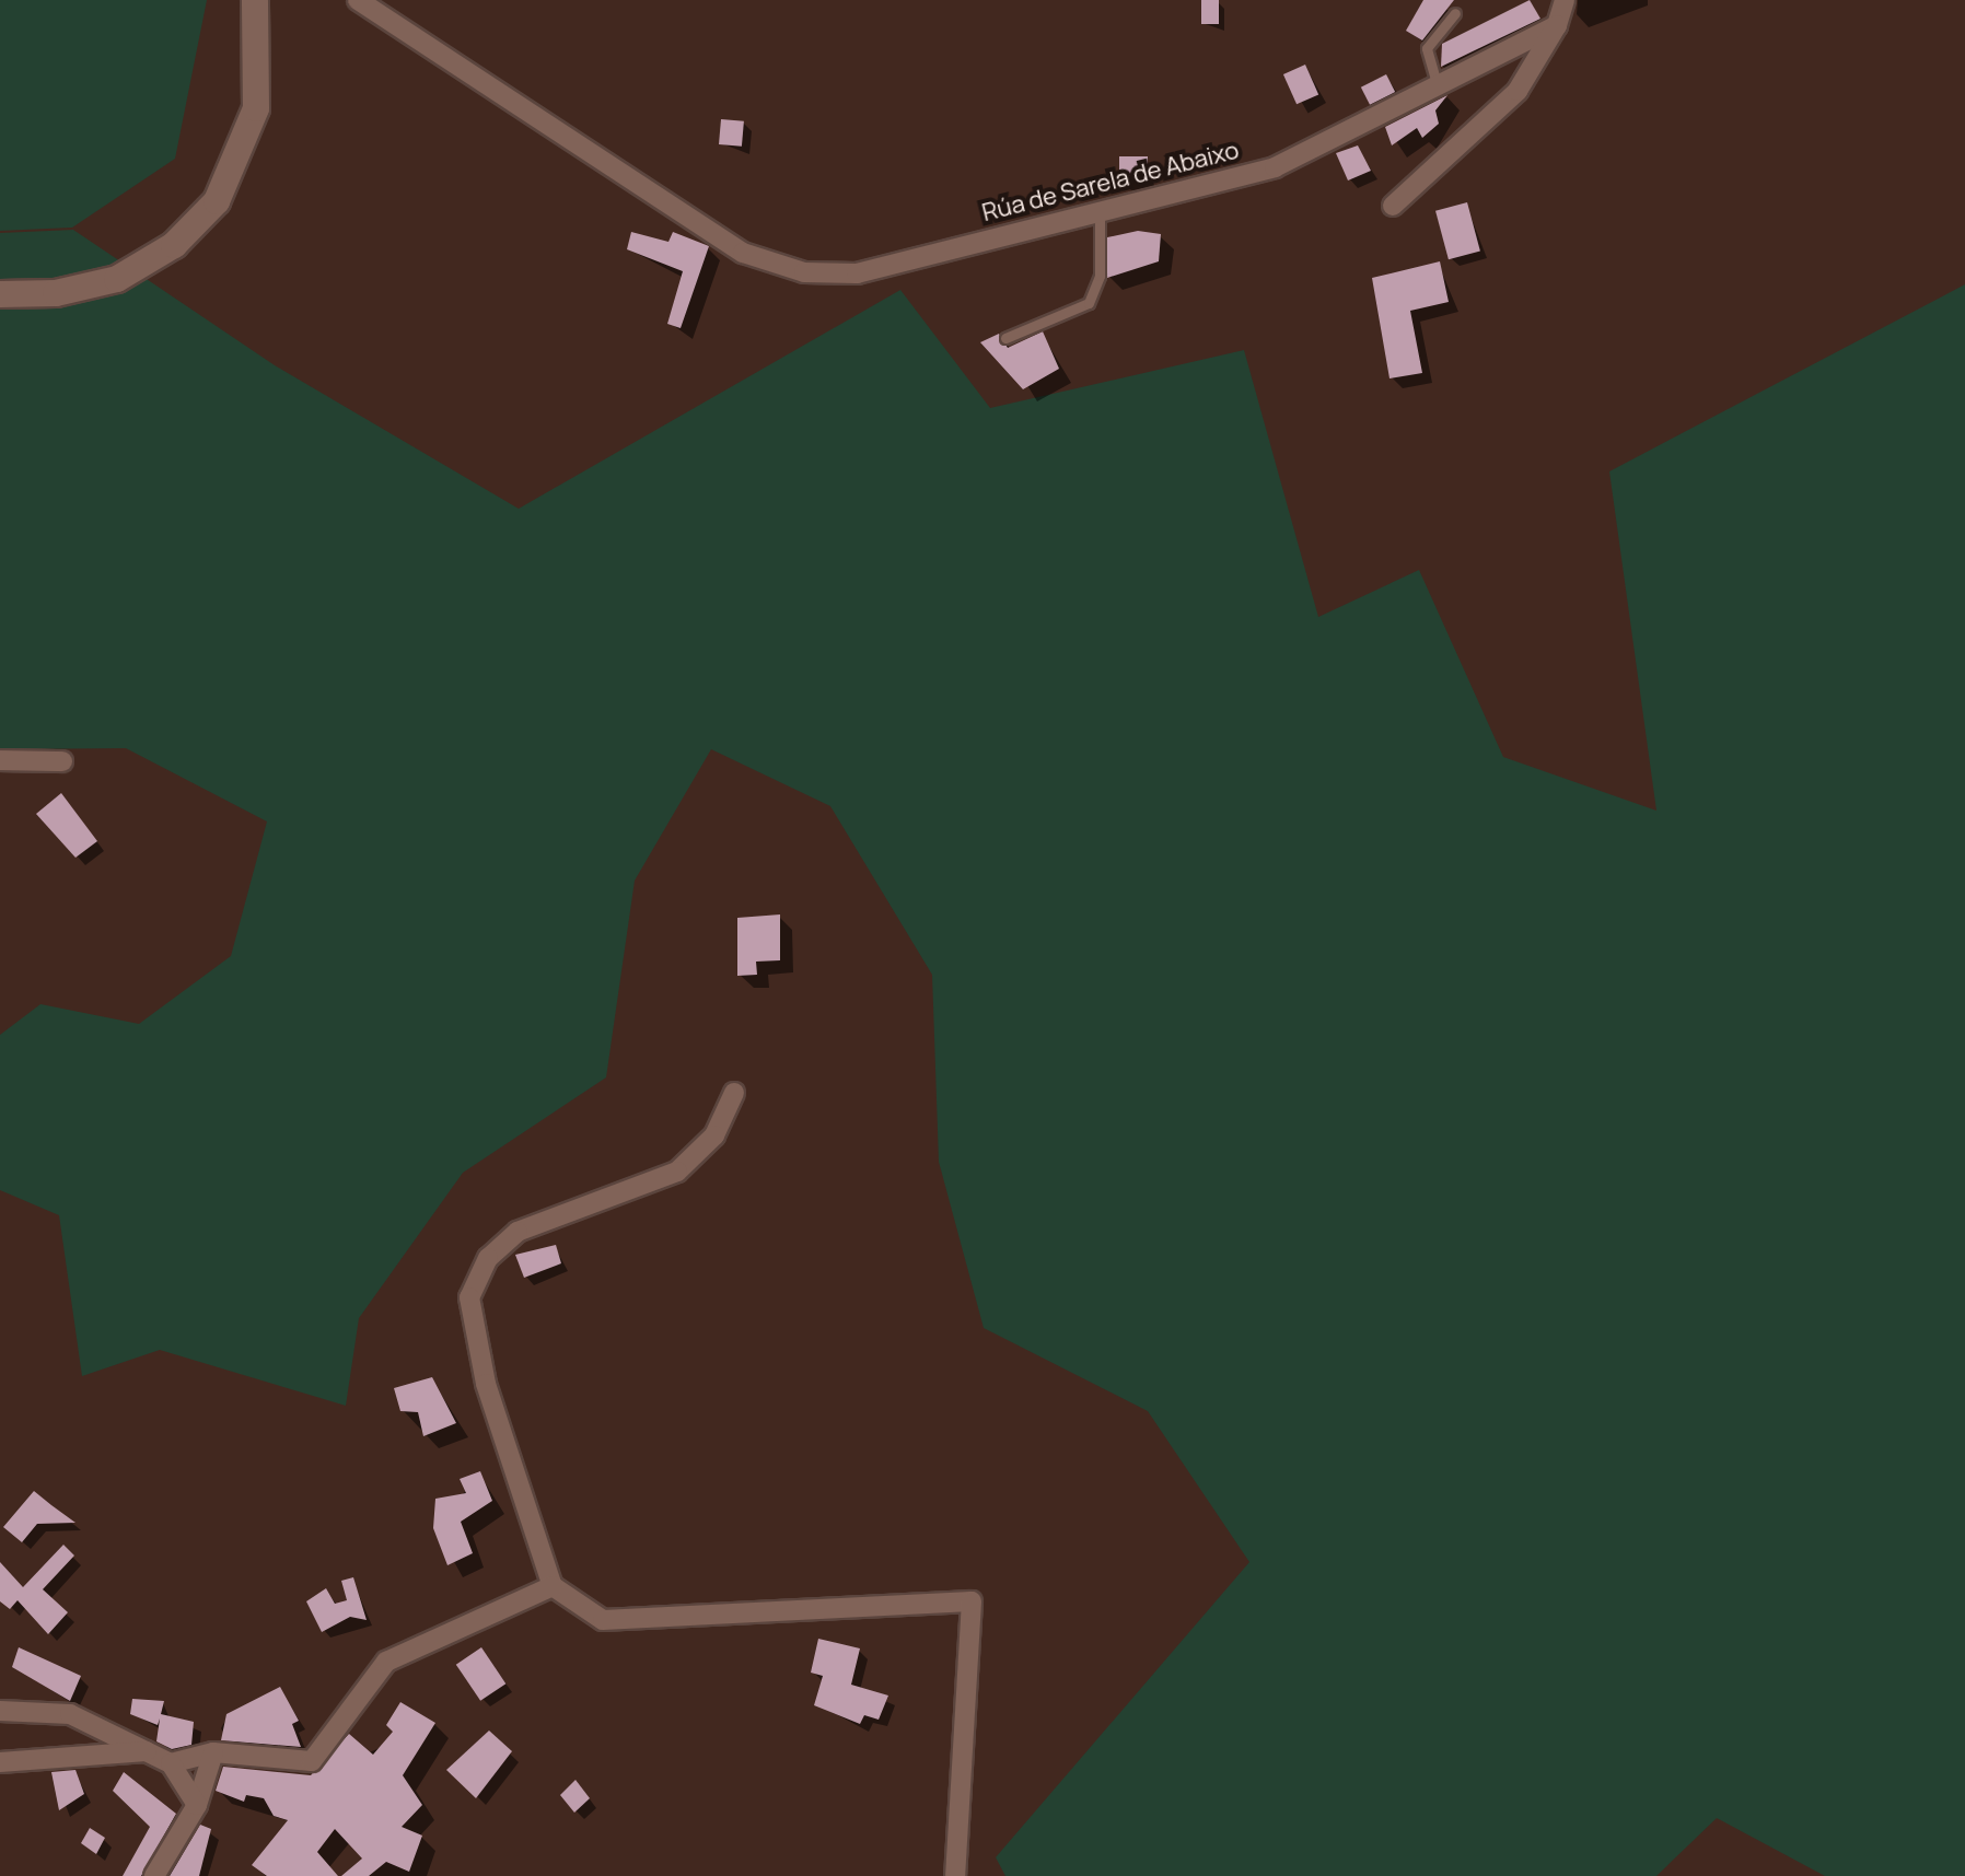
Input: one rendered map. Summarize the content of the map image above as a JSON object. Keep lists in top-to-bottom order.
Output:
{
  "streets": {
    "street": ["Rúa de Sarela de Abaixo"]
  }
}
